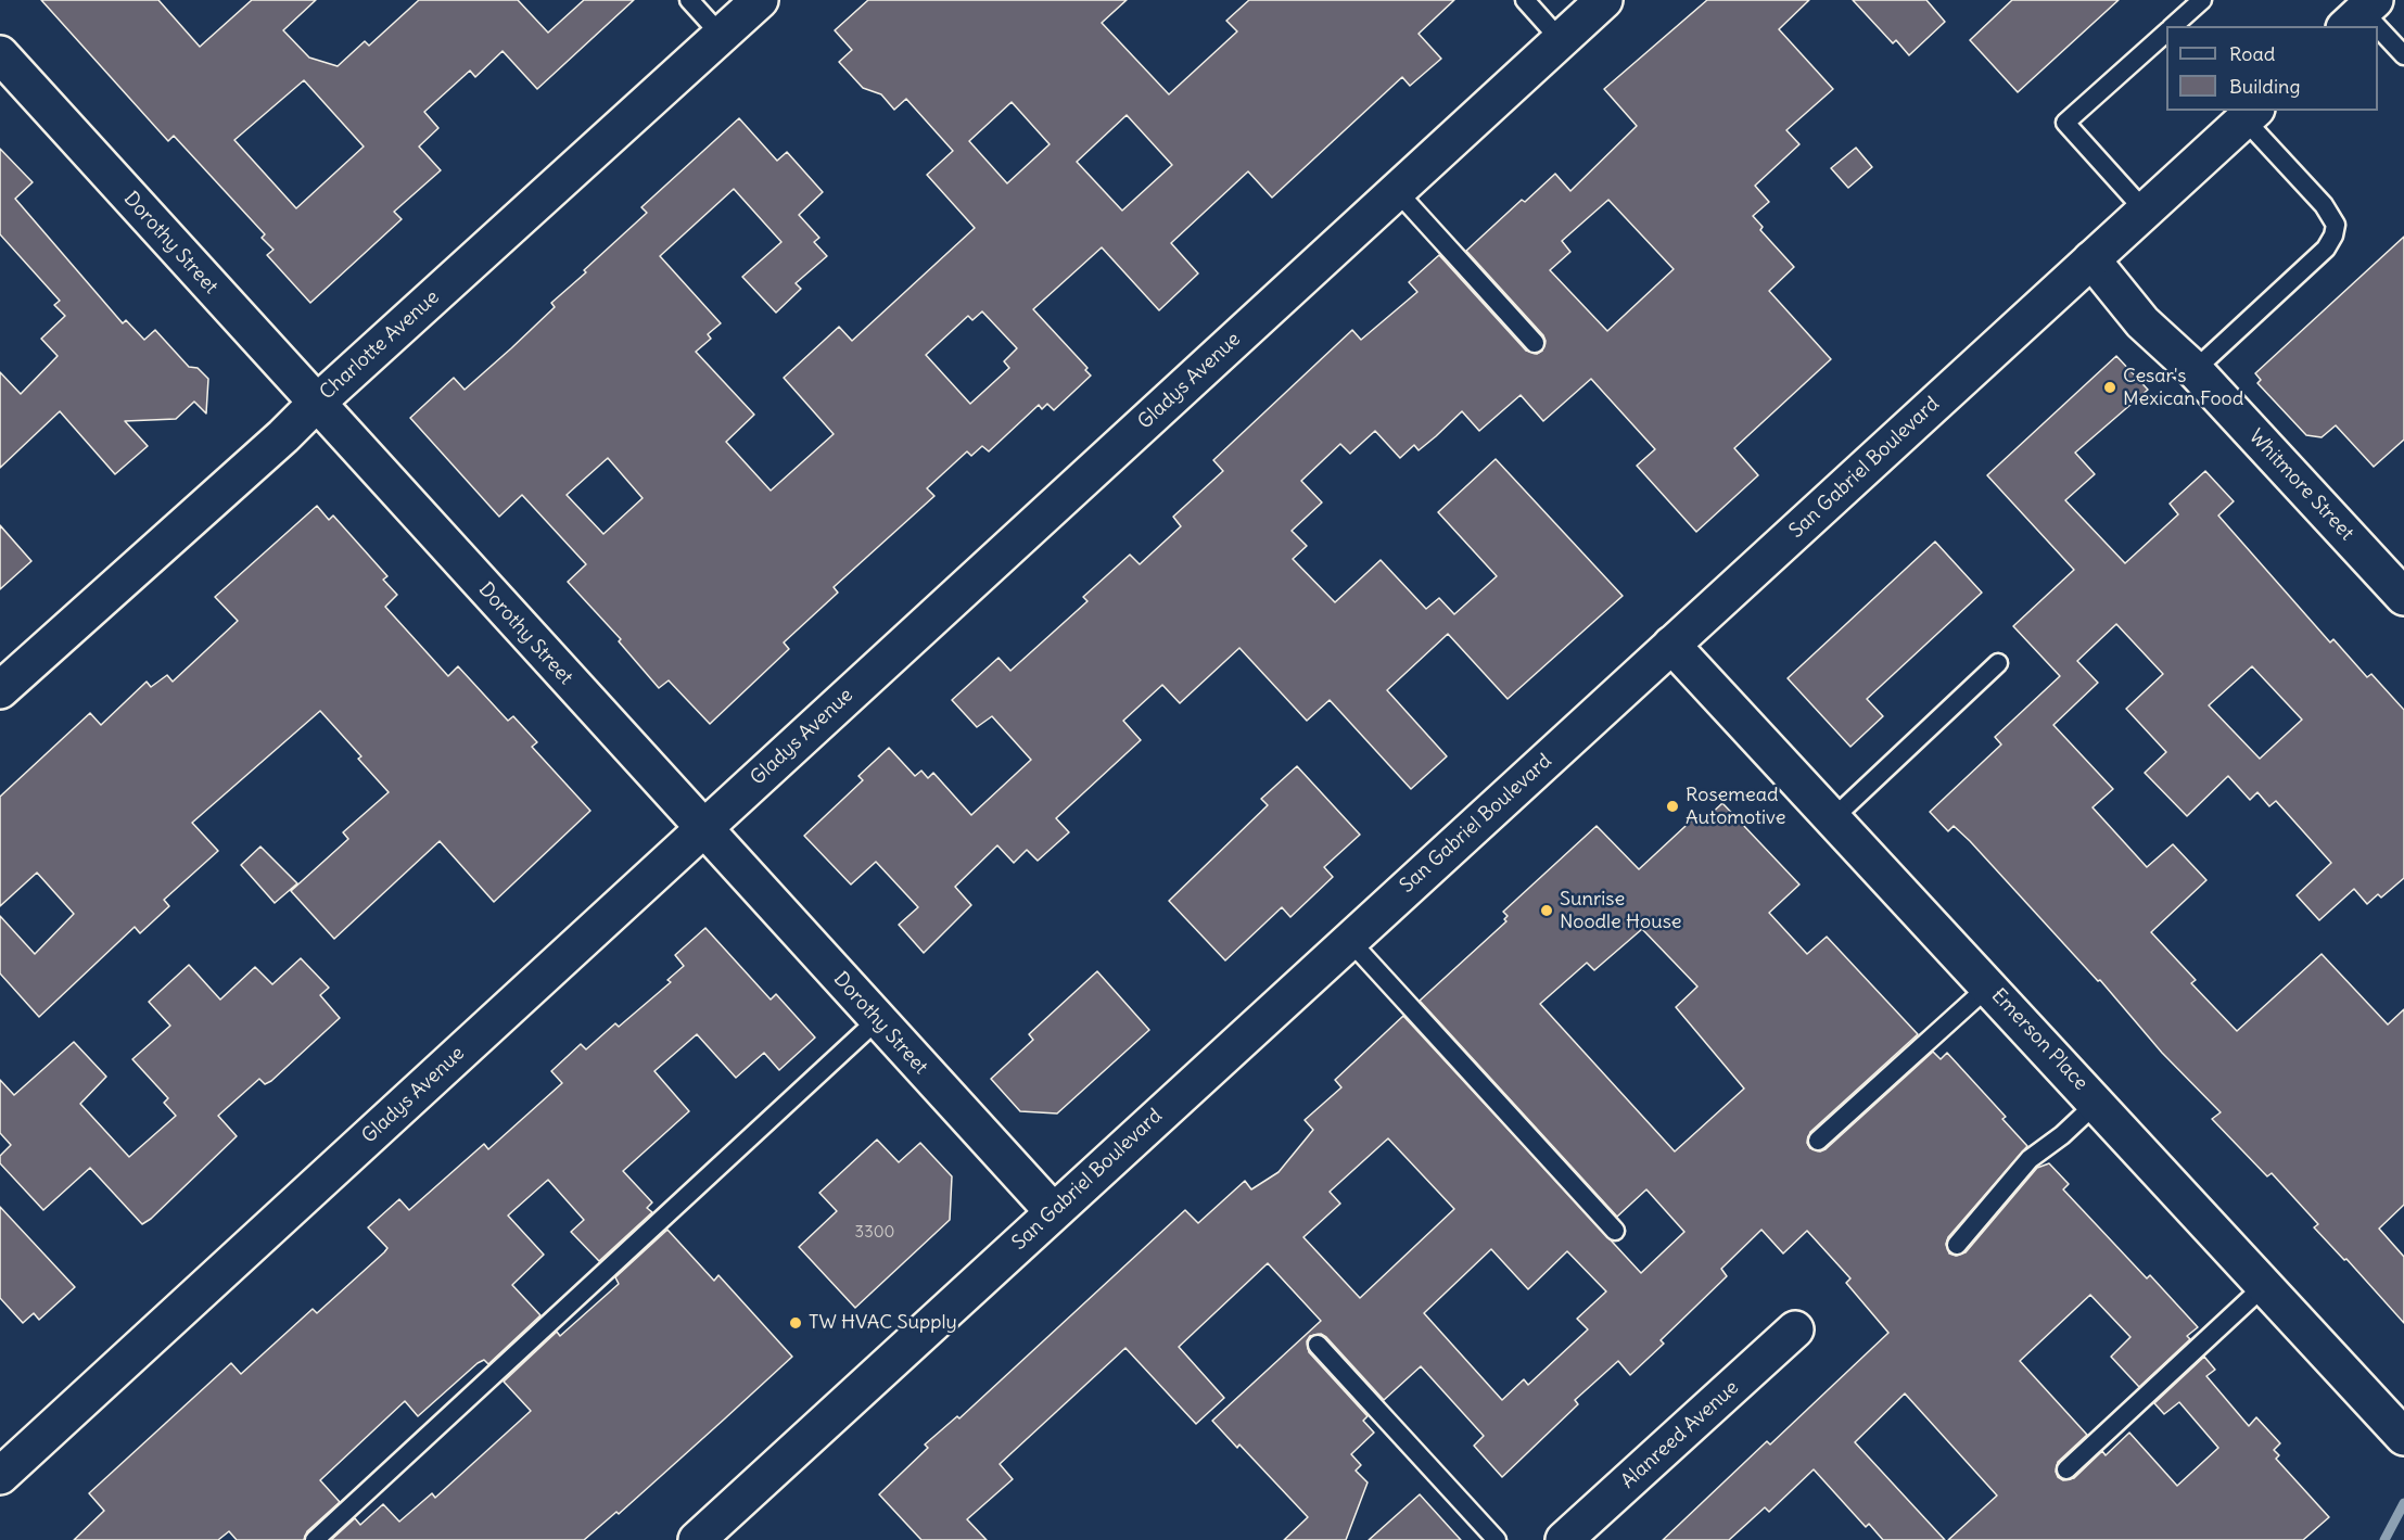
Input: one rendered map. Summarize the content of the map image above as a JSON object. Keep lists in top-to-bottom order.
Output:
{
  "streets": {
    "street": [
      "Dorothy Street",
      "Charlotte Avenue",
      "Gladys Avenue",
      "San Gabriel Boulevard",
      "Whitmore Street",
      "Emerson Place",
      "Alanreed Avenue"
    ]
  },
  "crossings": [
    ["Dorothy Street", "Charlotte Avenue"],
    ["Dorothy Street", "Gladys Avenue"],
    ["Dorothy Street", "San Gabriel Boulevard"],
    ["San Gabriel Boulevard", "Whitmore Street"],
    ["San Gabriel Boulevard", "Emerson Place"]
  ],
  "places": [
    "Cesar's Mexican Food",
    "Rosemead Automotive",
    "Sunrise Noodle House",
    "TW HVAC Supply"
  ],
  "house_numbers": ["3300"],
  "legend": ["Road", "Building"]
}
